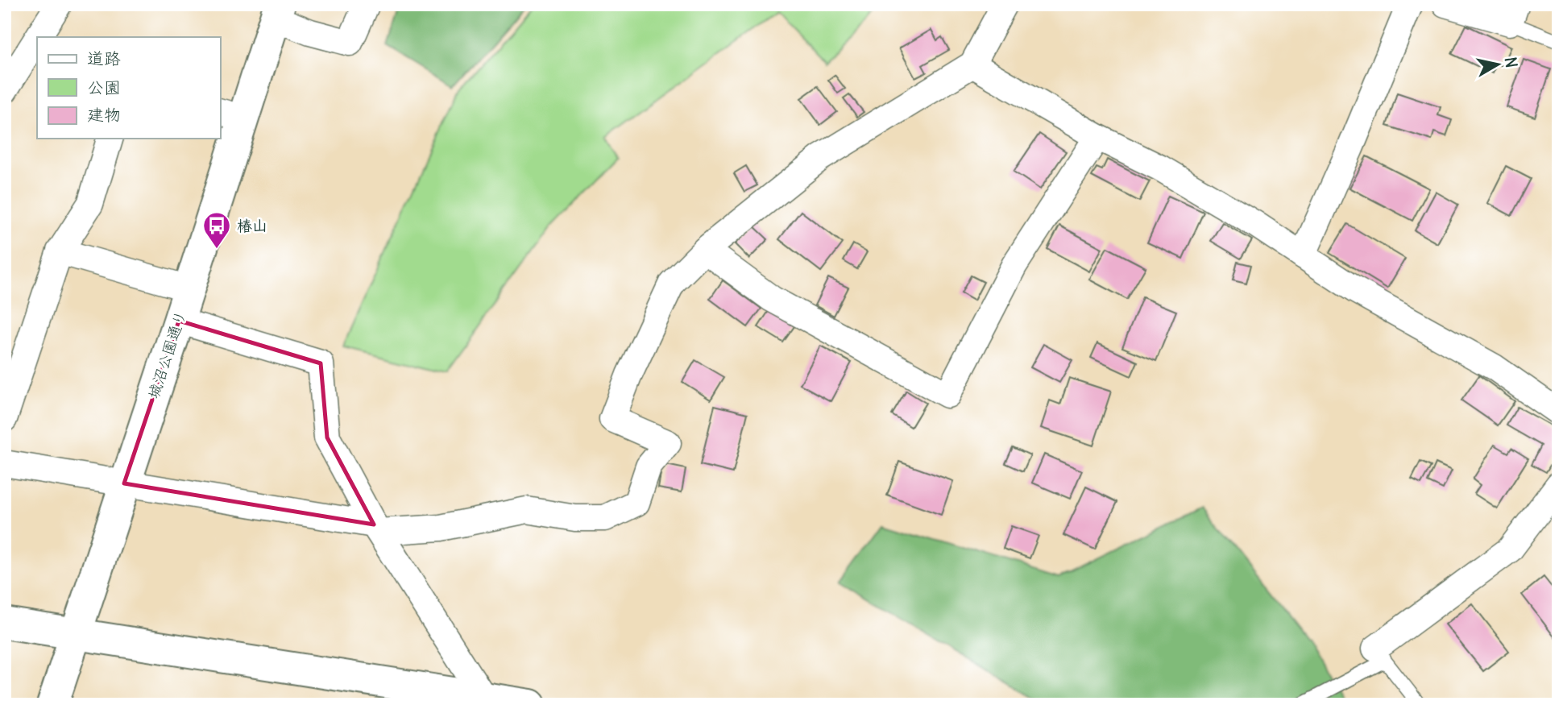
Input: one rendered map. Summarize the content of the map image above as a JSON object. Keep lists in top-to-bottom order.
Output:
{
  "streets": {
    "street": ["城沼公園通り"]
  },
  "places": {
    "bus stop": ["椿山"]
  },
  "legend": ["道路", "公園", "建物"],
  "north": "right"
}
